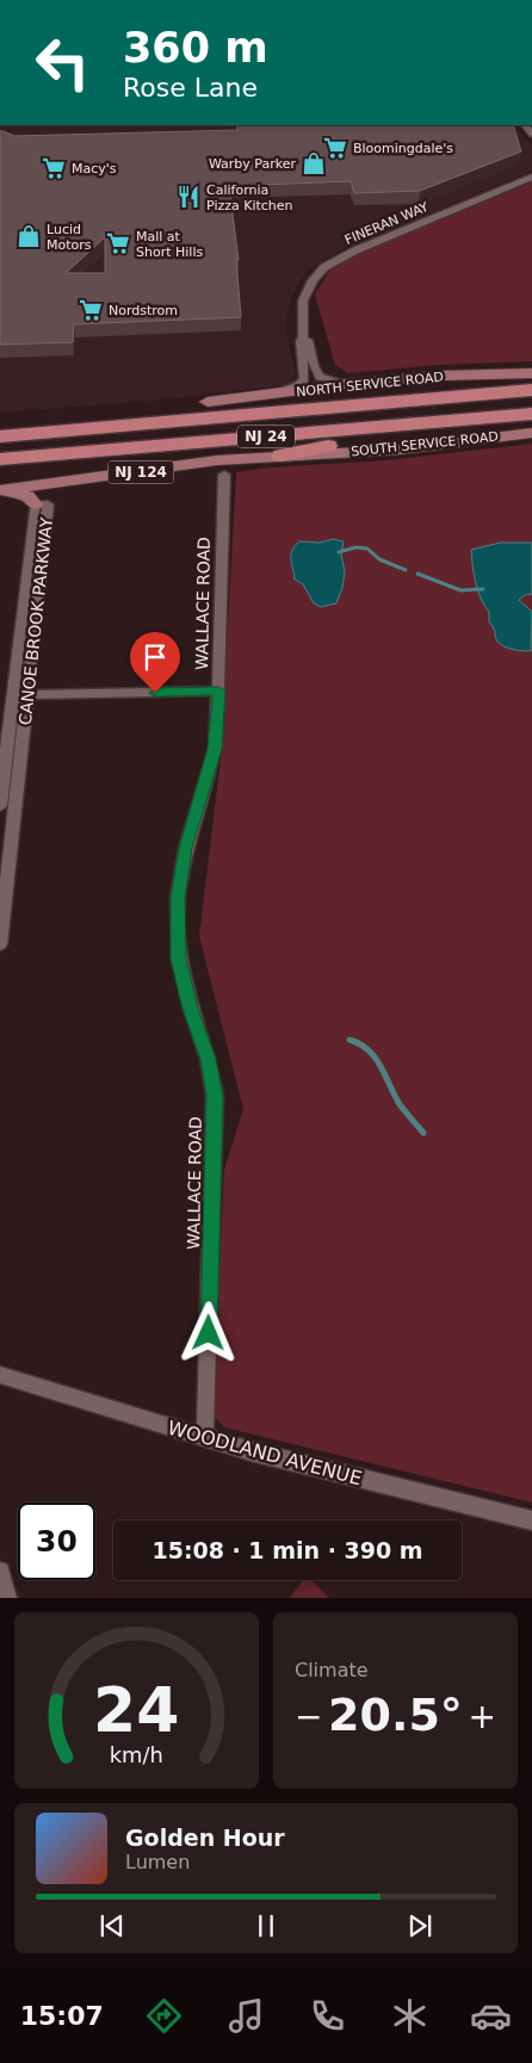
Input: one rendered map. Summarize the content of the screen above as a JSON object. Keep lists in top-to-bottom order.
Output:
{
  "streets": {
    "highway": ["NJ 24"],
    "main road": ["NORTH SERVICE ROAD", "SOUTH SERVICE ROAD", "NJ 124"],
    "street": [
      "FINERAN WAY",
      "WALLACE ROAD",
      "CANOE BROOK PARKWAY",
      "WOODLAND AVENUE"
    ]
  },
  "crossings": [
    ["FINERAN WAY", "NORTH SERVICE ROAD"],
    ["SOUTH SERVICE ROAD", "NJ 124"],
    ["WALLACE ROAD", "WOODLAND AVENUE"]
  ],
  "places": {
    "supermarket": [
      "Bloomingdale's",
      "Macy's",
      "Mall at Short Hills",
      "Nordstrom"
    ],
    "shop": ["Warby Parker", "Lucid Motors"],
    "restaurant": ["California Pizza Kitchen"]
  },
  "page": {
    "turn": ["360 m", "Rose Lane"],
    "limit": "30",
    "trip": "15:08 · 1 min · 390 m",
    "tile": "Climate",
    "heat": ["−", "20.5°", "+"],
    "song": ["Golden Hour", "Lumen"],
    "tabs": "15:07",
    "gauge": ["24", "km/h"]
  }
}
